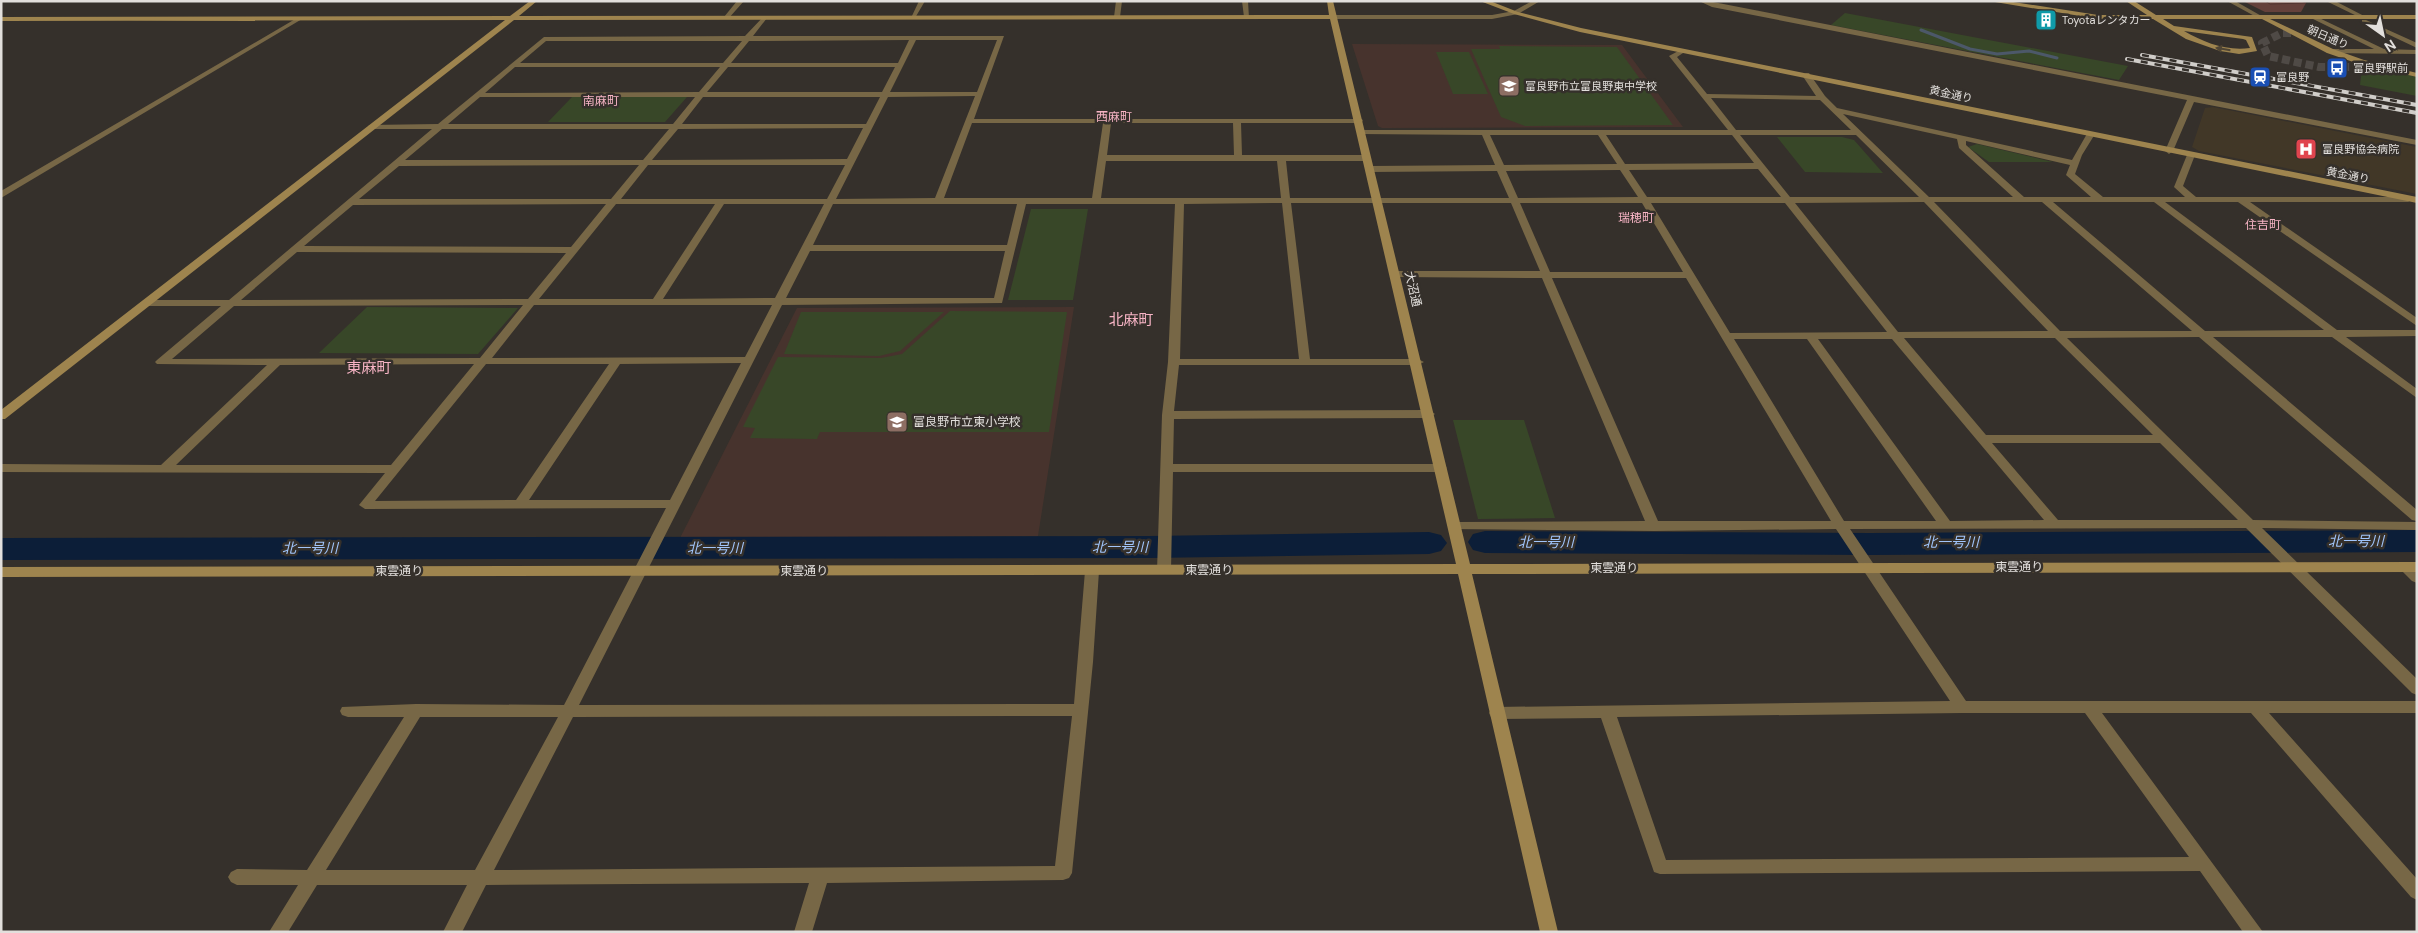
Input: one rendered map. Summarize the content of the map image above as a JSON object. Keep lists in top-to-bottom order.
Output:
{
  "streets": {
    "street": [
      "朝日通り",
      "黄金通り",
      "大沼通",
      "東雲通り"
    ]
  },
  "crossings": [
    ["大沼通", "東雲通り"]
  ],
  "districts": [
    "南麻町",
    "西麻町",
    "瑞穂町",
    "住吉町",
    "北麻町",
    "東麻町"
  ],
  "water": ["北一号川"],
  "places": {
    "building": ["Toyotaレンタカー"],
    "bus stop": ["富良野駅前"],
    "station": ["富良野"],
    "school or university": ["富良野市立富良野東中学校", "富良野市立東小学校"],
    "hospital": ["富良野協会病院"]
  },
  "north": "bottom right"
}
